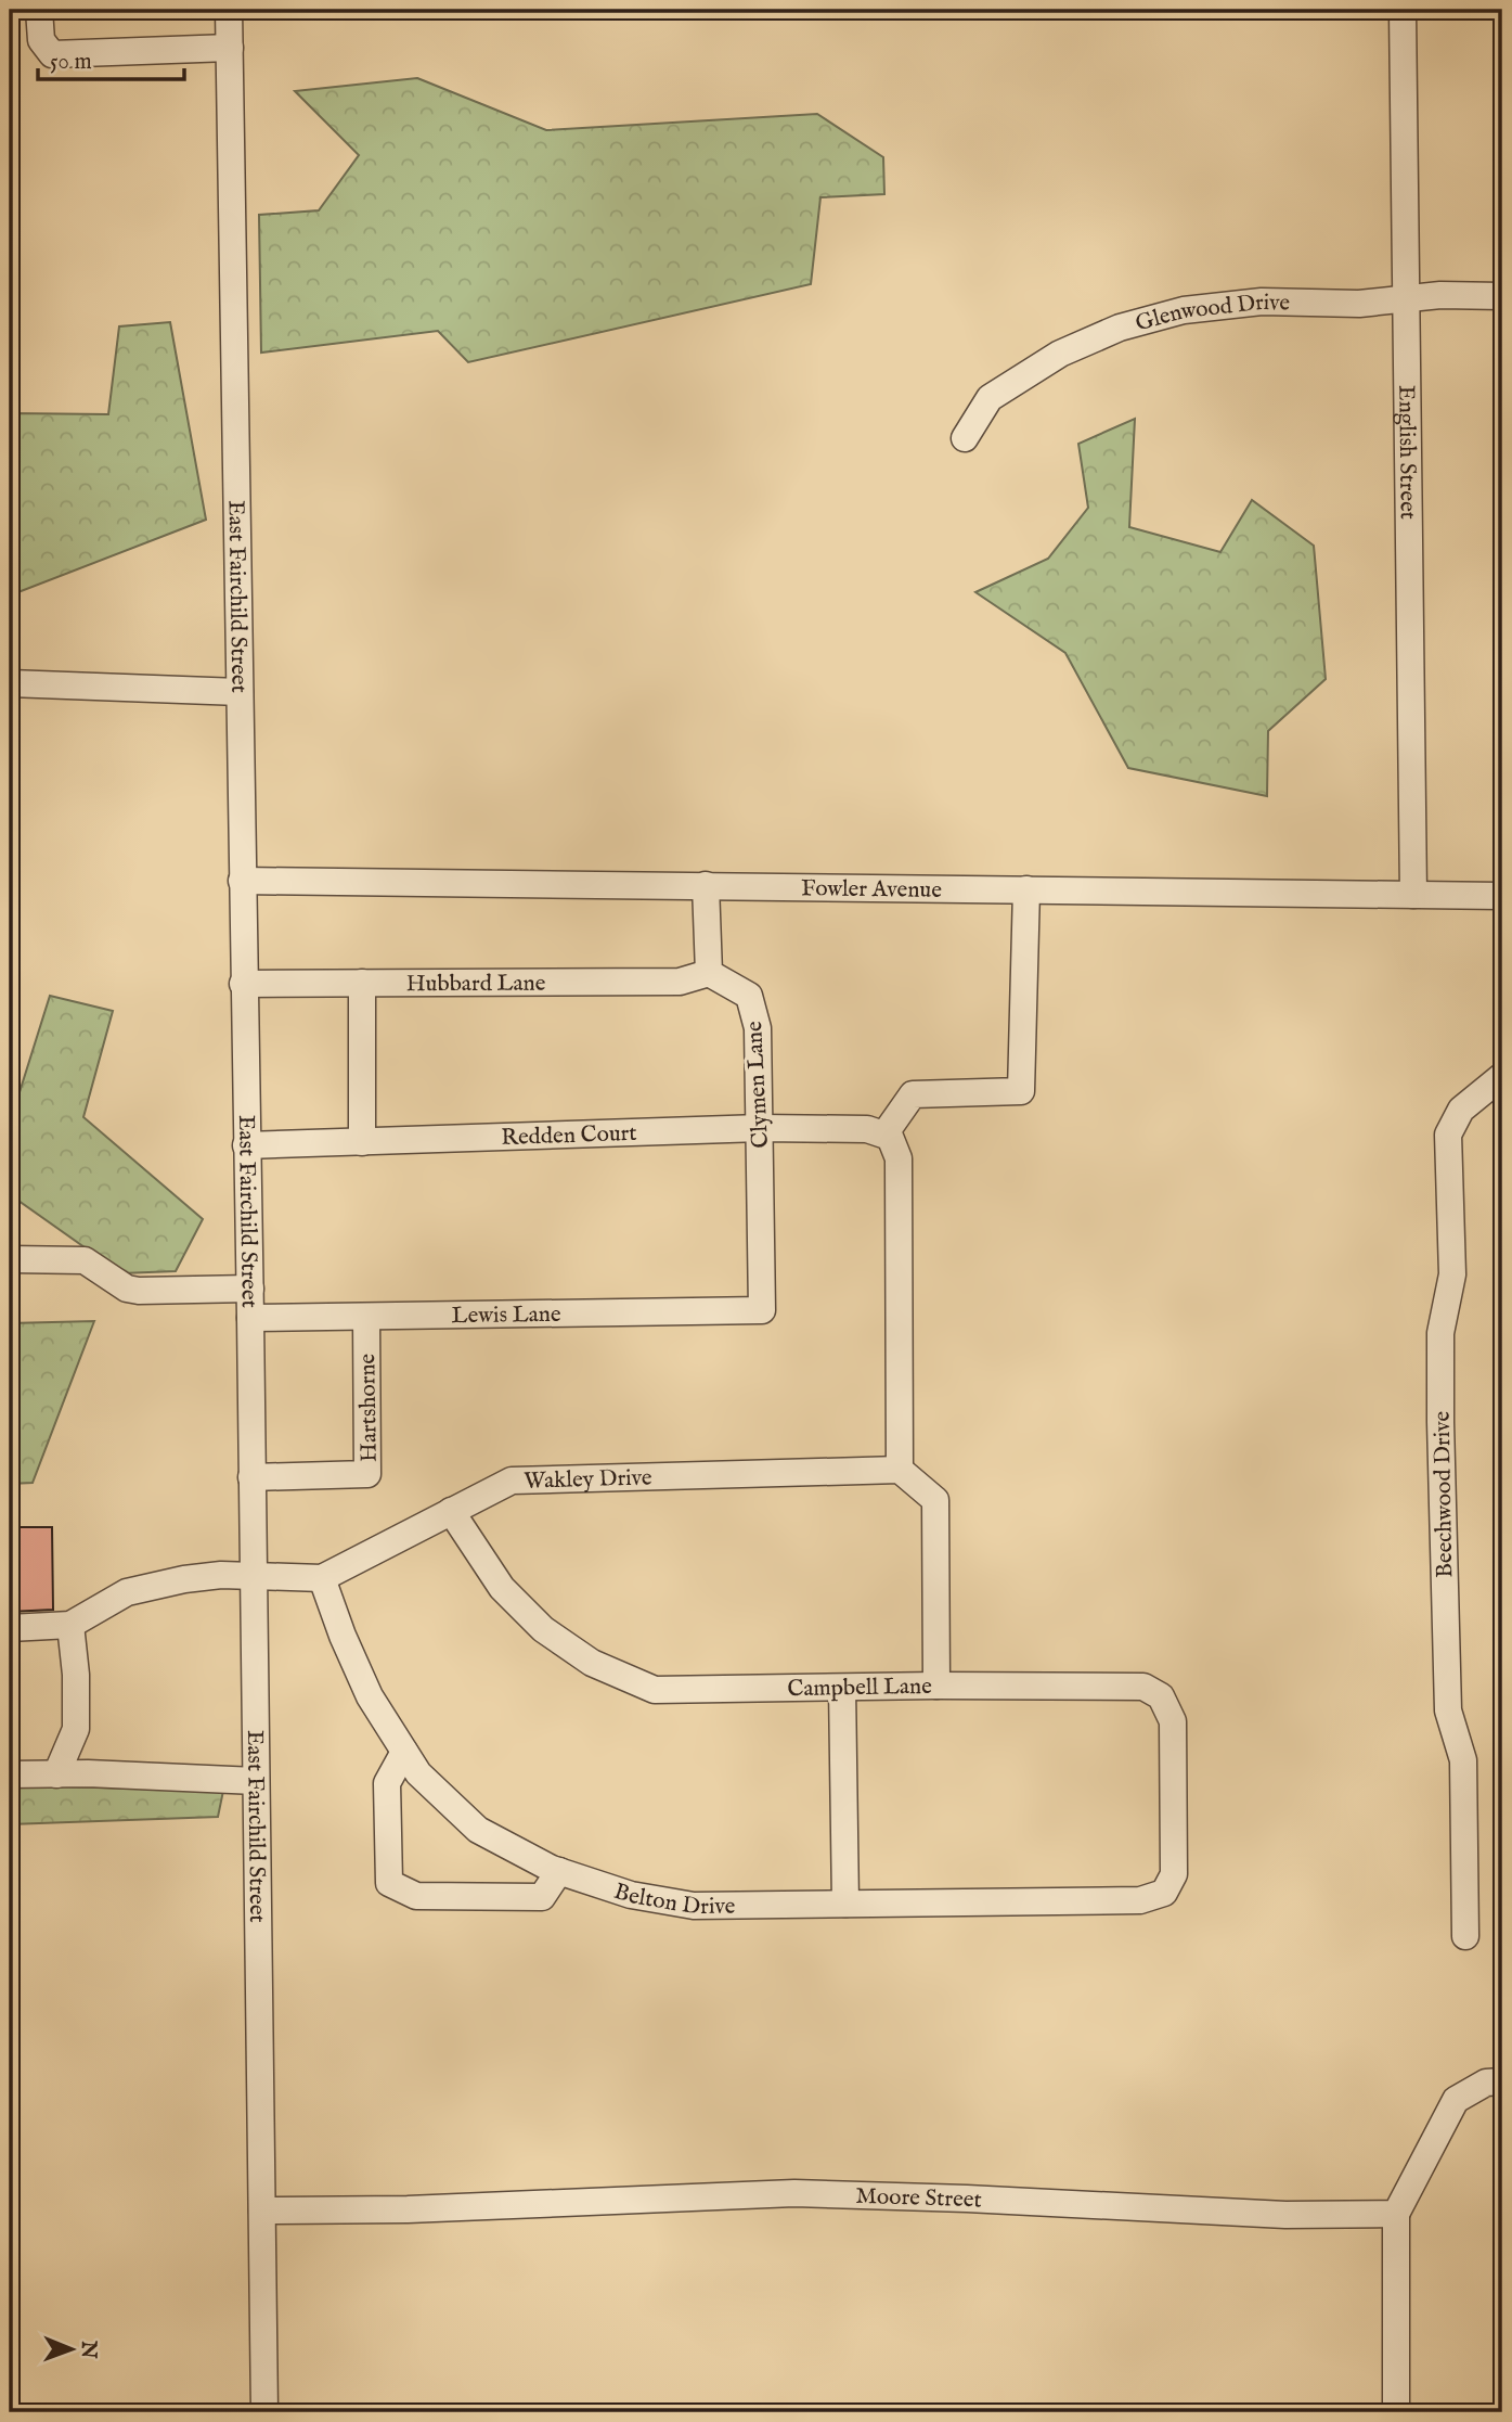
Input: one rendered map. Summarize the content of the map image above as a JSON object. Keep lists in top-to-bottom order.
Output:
{
  "streets": {
    "street": [
      "Glenwood Drive",
      "English Street",
      "East Fairchild Street",
      "Fowler Avenue",
      "Hubbard Lane",
      "Clymen Lane",
      "Redden Court",
      "Lewis Lane",
      "Hartshorne",
      "Wakley Drive",
      "Beechwood Drive",
      "Campbell Lane",
      "Belton Drive",
      "Moore Street"
    ]
  },
  "crossings": [
    ["Glenwood Drive", "English Street"],
    ["English Street", "Fowler Avenue"],
    ["East Fairchild Street", "Fowler Avenue"],
    ["East Fairchild Street", "Hubbard Lane"],
    ["East Fairchild Street", "Redden Court"],
    ["East Fairchild Street", "Lewis Lane"],
    ["East Fairchild Street", "Hartshorne"],
    ["East Fairchild Street", "Wakley Drive"],
    ["East Fairchild Street", "Moore Street"],
    ["Hubbard Lane", "Clymen Lane"],
    ["Clymen Lane", "Redden Court"],
    ["Clymen Lane", "Lewis Lane"],
    ["Lewis Lane", "Hartshorne"],
    ["Wakley Drive", "Campbell Lane"],
    ["Wakley Drive", "Belton Drive"],
    ["Campbell Lane", "Belton Drive"]
  ],
  "scale_bar": "50 m",
  "north": "right"
}
